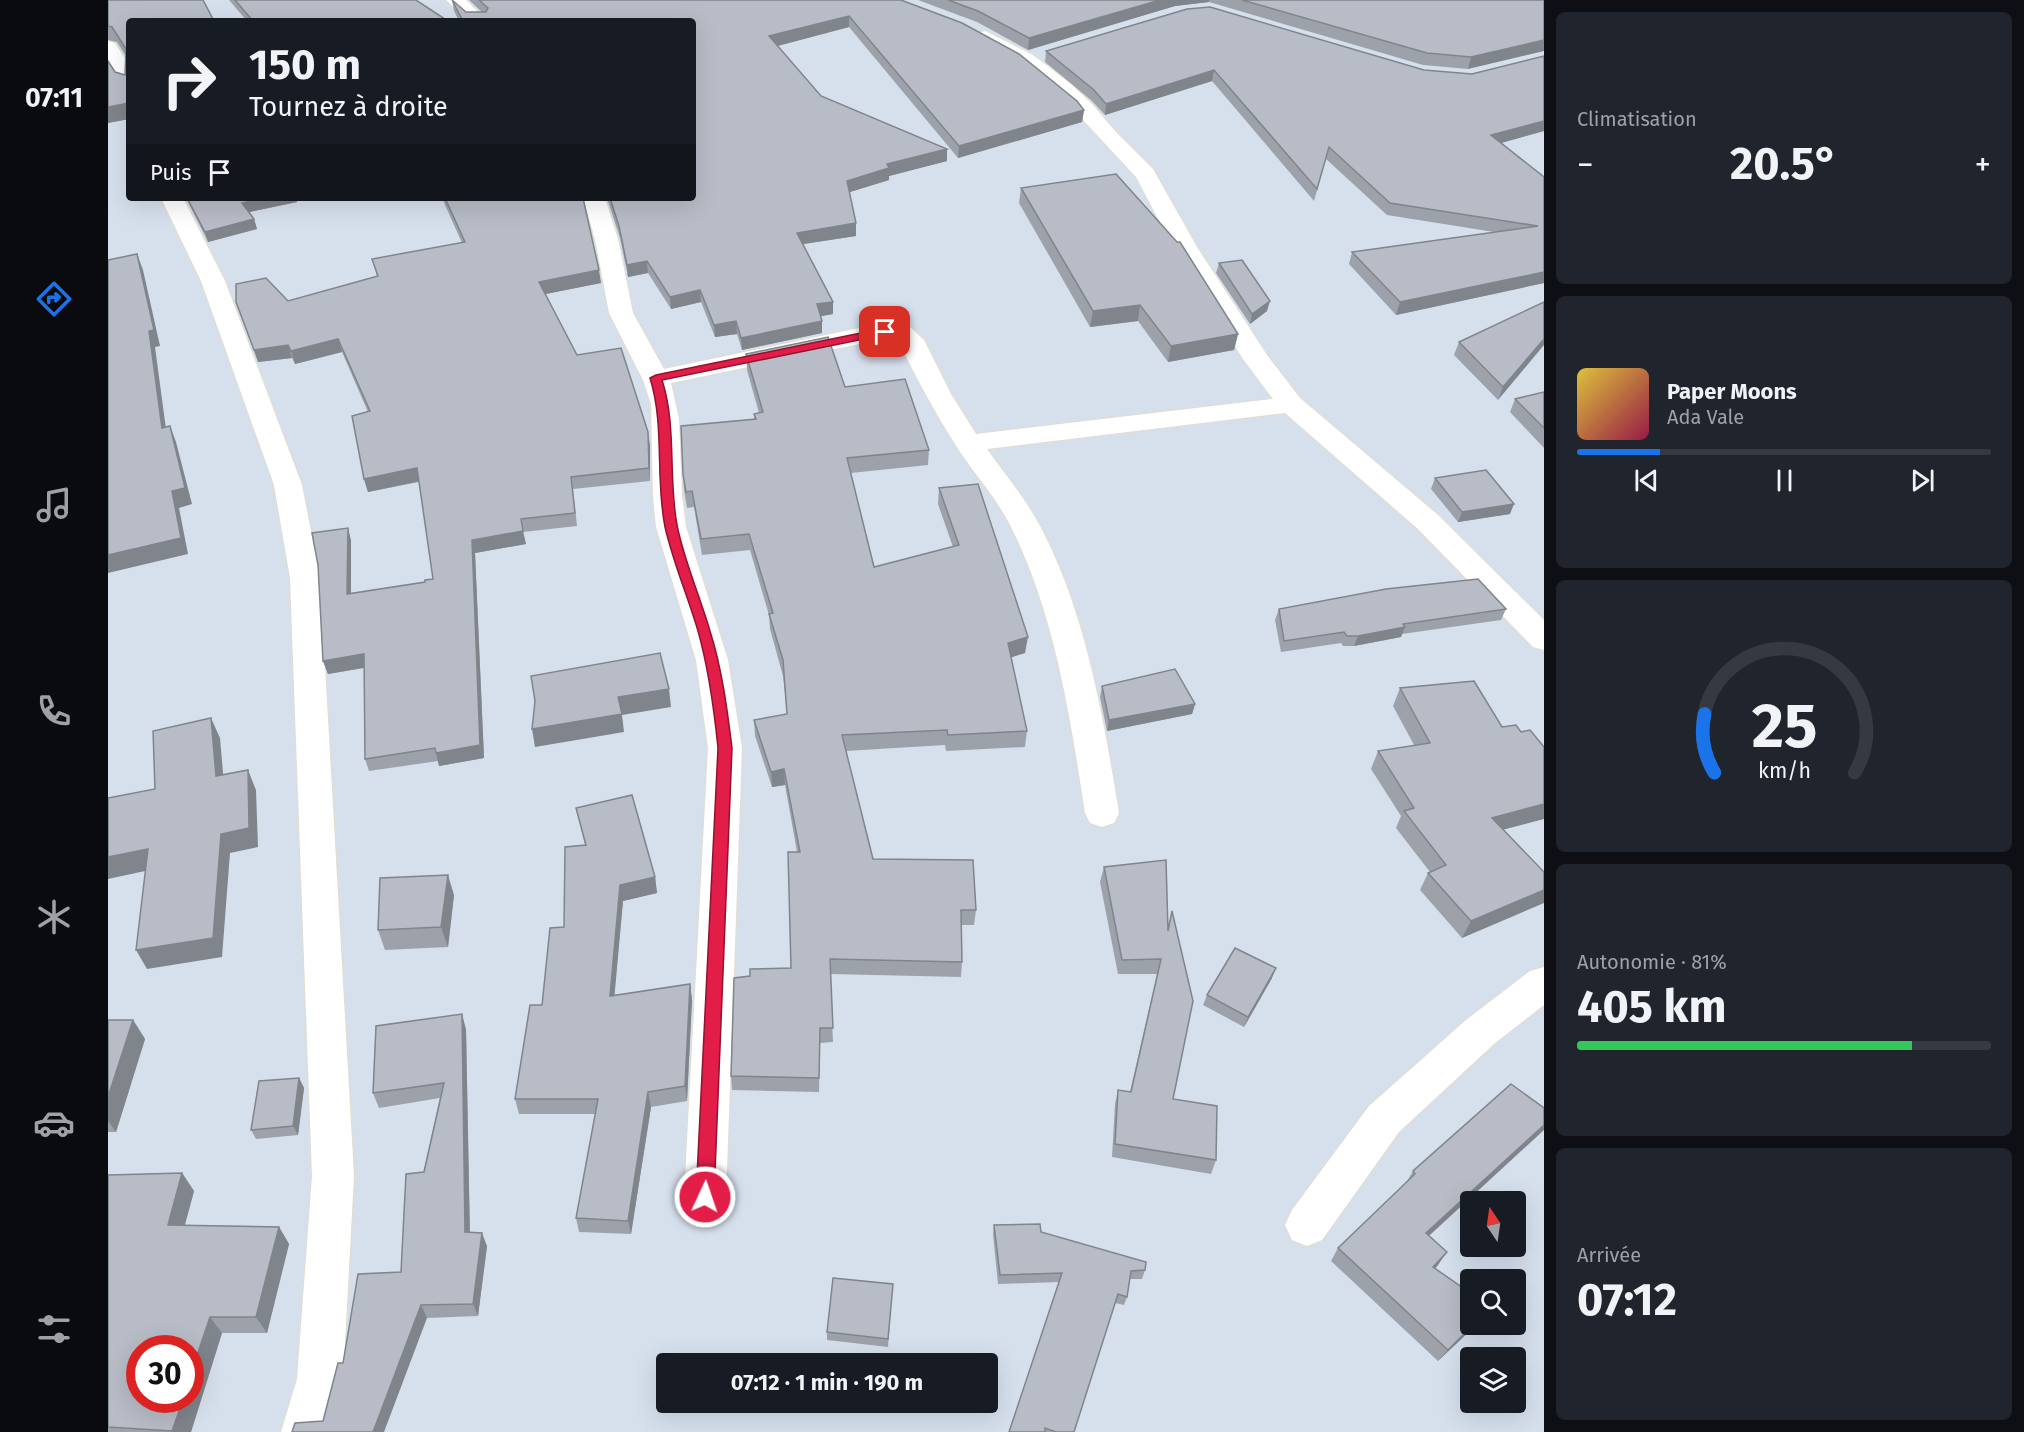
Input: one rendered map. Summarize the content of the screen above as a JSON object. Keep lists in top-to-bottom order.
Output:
{
  "north": "top",
  "page": {
    "tabs": "07:11",
    "tile": [
      "Climatisation",
      ["Autonomie · 81%", "405 km"],
      ["Arrivée", "07:12"]
    ],
    "turn": ["150 m", "Tournez à droite"],
    "heat": ["−", "20.5°", "+"],
    "then": "Puis",
    "song": ["Paper Moons", "Ada Vale"],
    "limit": "30",
    "trip": "07:12 · 1 min · 190 m",
    "gauge": ["25", "km/h"]
  }
}
